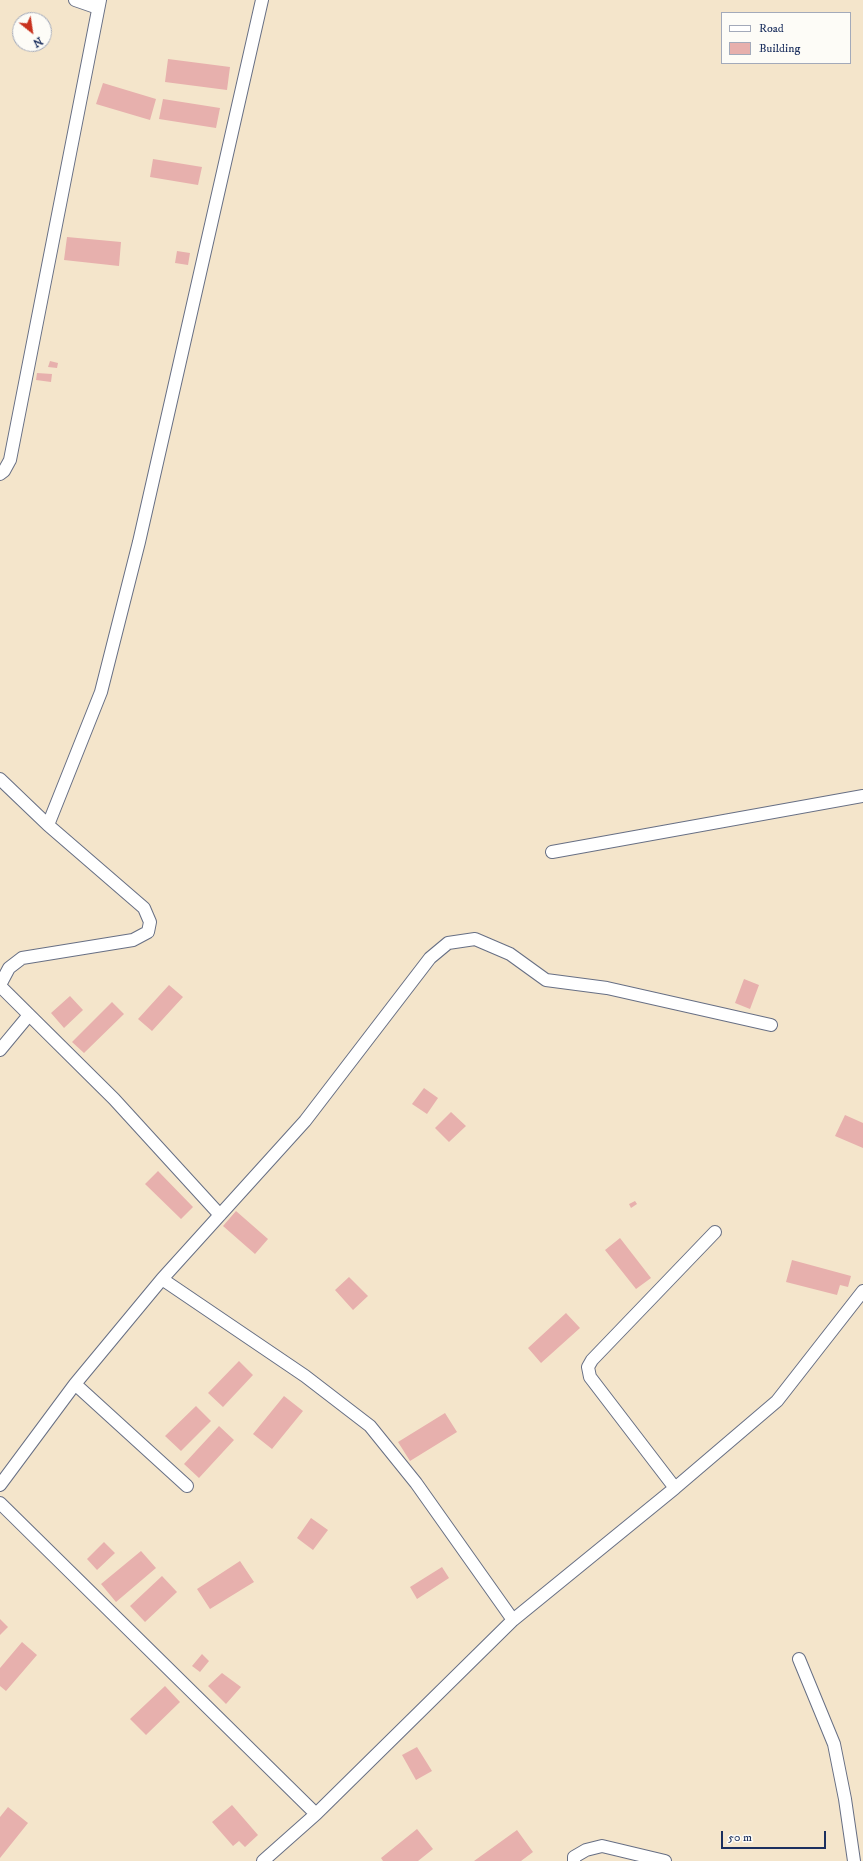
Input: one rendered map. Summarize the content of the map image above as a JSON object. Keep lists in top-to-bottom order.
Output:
{
  "legend": ["Road", "Building"],
  "scale_bar": "50 m",
  "north": "bottom right"
}
